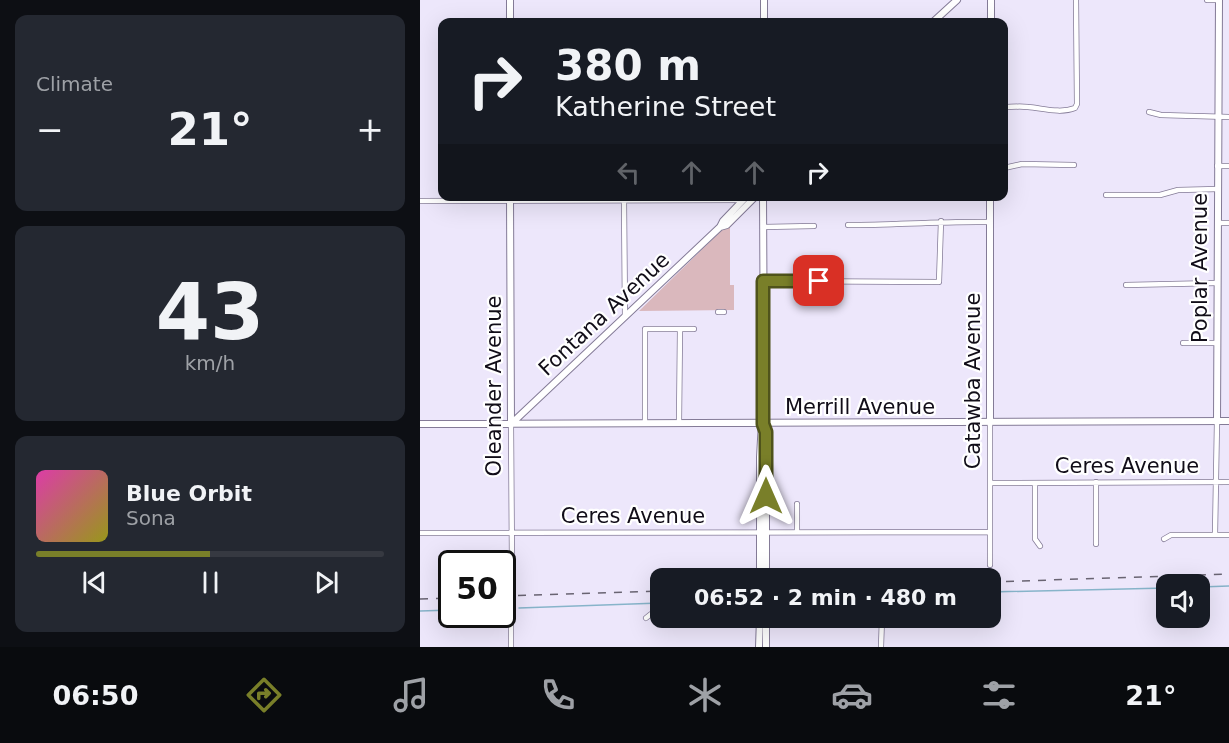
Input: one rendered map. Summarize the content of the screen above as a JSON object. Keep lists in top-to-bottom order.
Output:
{
  "streets": {
    "main road": [
      "Poplar Avenue",
      "Fontana Avenue",
      "Catawba Avenue",
      "Oleander Avenue",
      "Merrill Avenue"
    ],
    "street": ["Ceres Avenue"]
  },
  "crossings": [
    ["Poplar Avenue", "Merrill Avenue"],
    ["Poplar Avenue", "Ceres Avenue"],
    ["Fontana Avenue", "Oleander Avenue"],
    ["Fontana Avenue", "Merrill Avenue"],
    ["Catawba Avenue", "Merrill Avenue"],
    ["Catawba Avenue", "Ceres Avenue"],
    ["Oleander Avenue", "Merrill Avenue"],
    ["Oleander Avenue", "Ceres Avenue"]
  ],
  "page": {
    "tile": [
      "Climate",
      ["43", "km/h"]
    ],
    "turn": ["380 m", "Katherine Street"],
    "heat": ["−", "21°", "+"],
    "song": ["Blue Orbit", "Sona"],
    "limit": "50",
    "trip": "06:52 · 2 min · 480 m",
    "tabs": ["06:50", "21°"]
  }
}
